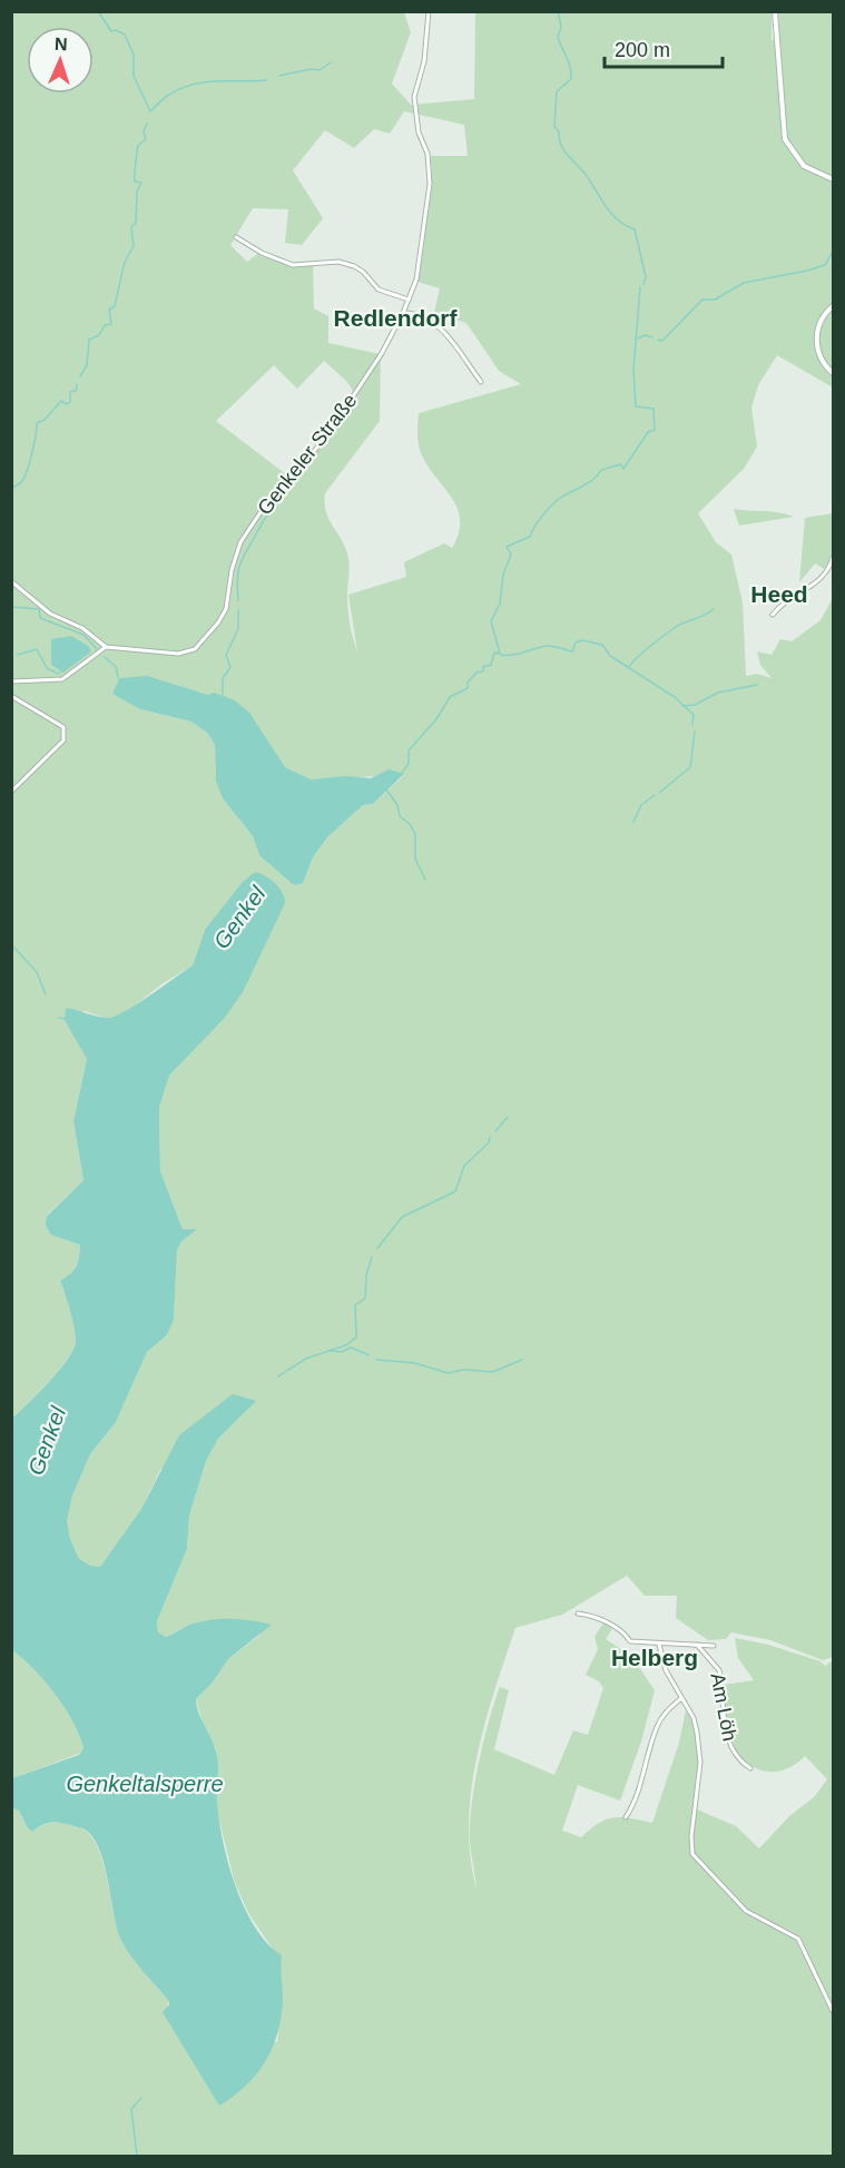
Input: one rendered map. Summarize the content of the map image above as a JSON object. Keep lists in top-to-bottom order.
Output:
{
  "streets": {
    "street": ["Genkeler Straße", "Am Löh"]
  },
  "districts": ["Redlendorf", "Heed", "Helberg"],
  "water": ["Genkel", "Genkeltalsperre"],
  "scale_bar": "200 m",
  "north": "top"
}
